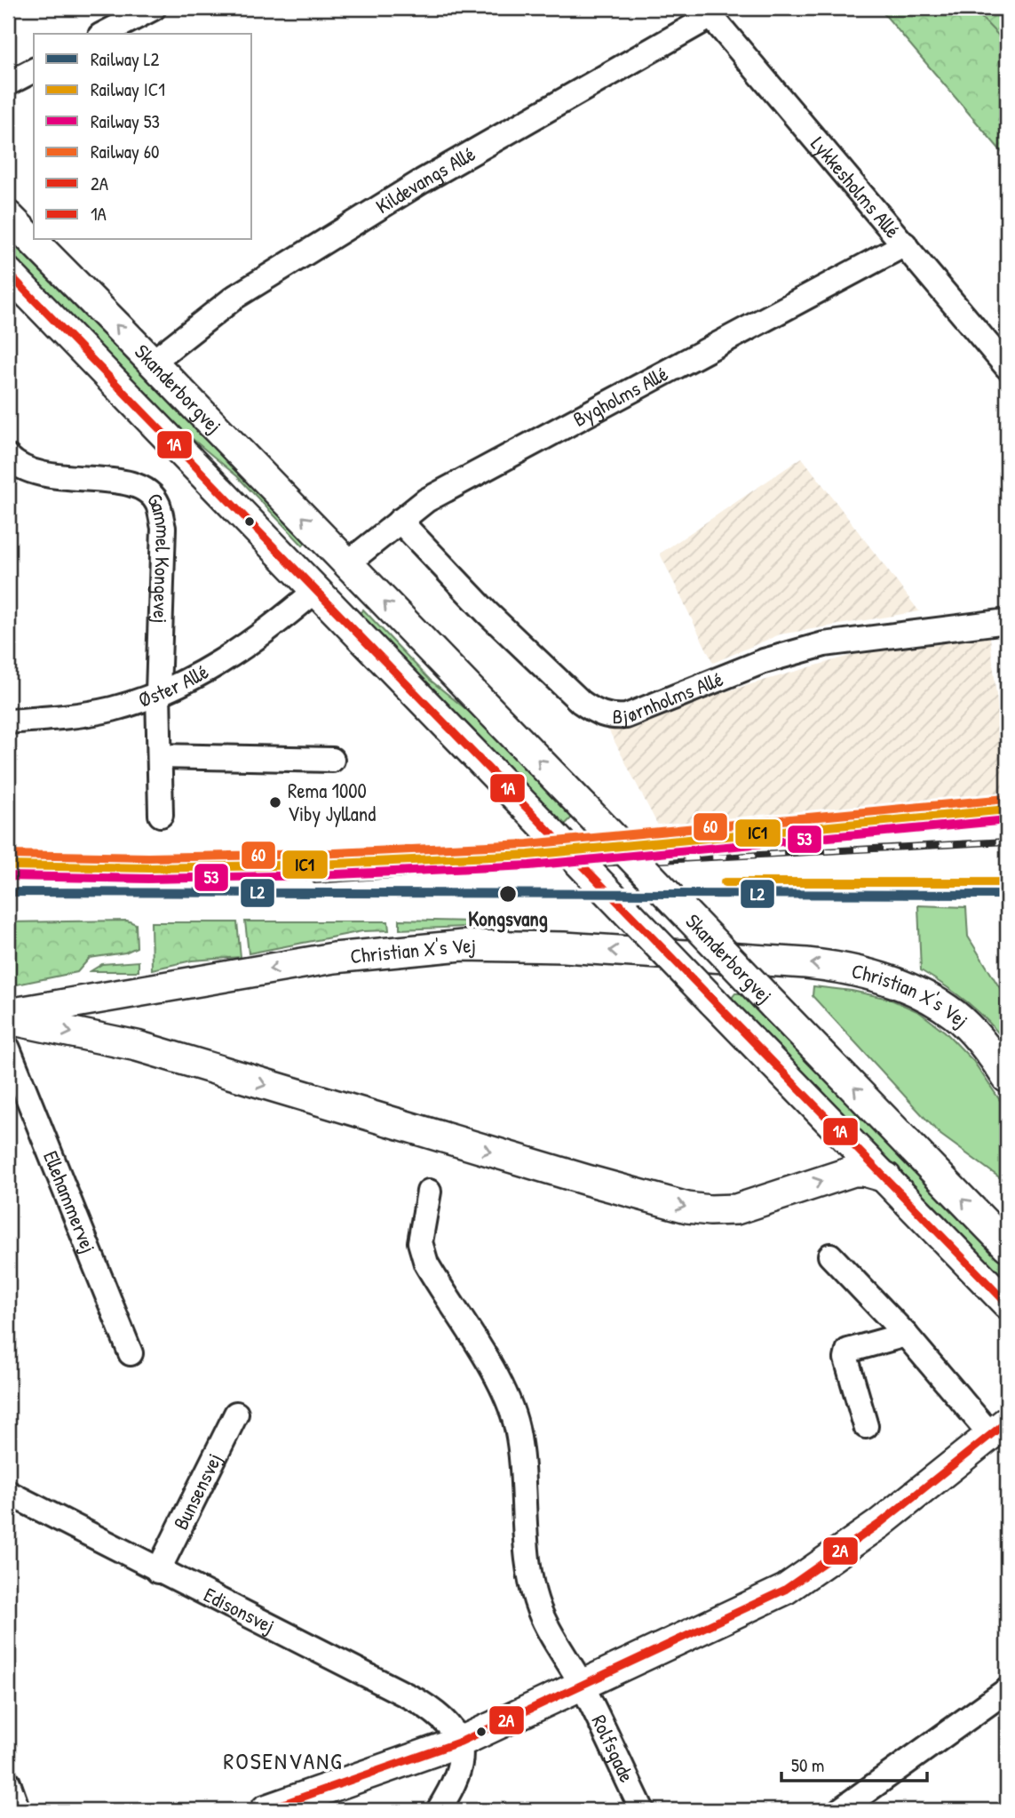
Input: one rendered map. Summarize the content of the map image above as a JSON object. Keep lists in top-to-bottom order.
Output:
{
  "streets": {
    "street": [
      "Kildevangs Allé",
      "Lykkesholms Allé",
      "Skanderborgvej",
      "Bygholms Allé",
      "Gammel Kongevej",
      "Øster Allé",
      "Bjørnholms Allé",
      "Christian X's Vej",
      "Ellehammervej",
      "Bunsensvej",
      "Edisonsvej",
      "Rolfsgade"
    ]
  },
  "crossings": [
    ["Kildevangs Allé", "Lykkesholms Allé"],
    ["Kildevangs Allé", "Skanderborgvej"],
    ["Lykkesholms Allé", "Bygholms Allé"],
    ["Skanderborgvej", "Bygholms Allé"],
    ["Skanderborgvej", "Øster Allé"],
    ["Bygholms Allé", "Bjørnholms Allé"],
    ["Gammel Kongevej", "Øster Allé"],
    ["Bunsensvej", "Edisonsvej"]
  ],
  "districts": ["ROSENVANG"],
  "places": ["Rema 1000 Viby Jylland", "Kongsvang"],
  "lines": [
    "transit line 1A",
    "rail line 60",
    "rail line IC1",
    "rail line 53",
    "rail line L2",
    "transit line 2A"
  ],
  "legend": [
    "Railway L2",
    "Railway IC1",
    "Railway 53",
    "Railway 60",
    "2A",
    "1A"
  ],
  "scale_bar": "50 m"
}
